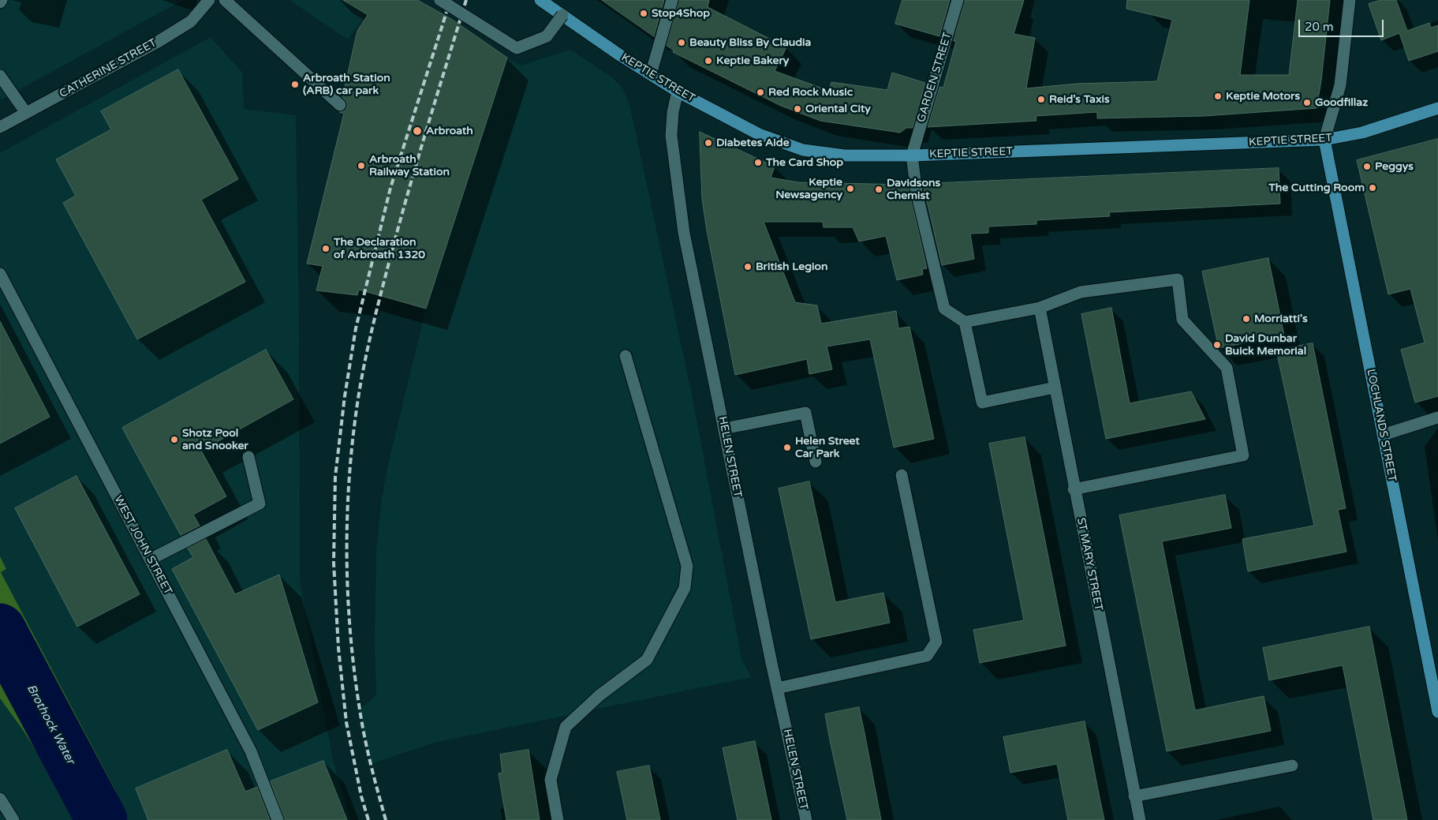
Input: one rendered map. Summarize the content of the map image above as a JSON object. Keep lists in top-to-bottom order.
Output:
{
  "streets": {
    "main road": ["KEPTIE STREET", "LOCHLANDS STREET"],
    "street": [
      "CATHERINE STREET",
      "GARDEN STREET",
      "HELEN STREET",
      "WEST JOHN STREET",
      "ST MARY STREET"
    ]
  },
  "crossings": [
    ["GARDEN STREET", "KEPTIE STREET"],
    ["KEPTIE STREET", "LOCHLANDS STREET"],
    ["KEPTIE STREET", "HELEN STREET"]
  ],
  "water": ["Brothock Water"],
  "places": [
    "Stop4Shop",
    "Beauty Bliss By Claudia",
    "Keptie Bakery",
    "Arbroath Station (ARB) car park",
    "Red Rock Music",
    "Keptie Motors",
    "Reid’s Taxis",
    "Goodfillaz",
    "Oriental City",
    "Arbroath",
    "Diabetes Aide",
    "The Card Shop",
    "Arbroath Railway Station",
    "Peggys",
    "The Cutting Room",
    "Keptie Newsagency",
    "Davidsons Chemist",
    "The Declaration of Arbroath 1320",
    "British Legion",
    "Morriatti's",
    "David Dunbar Buick Memorial",
    "Shotz Pool and Snooker",
    "Helen Street Car Park"
  ],
  "scale_bar": "20 m"
}
